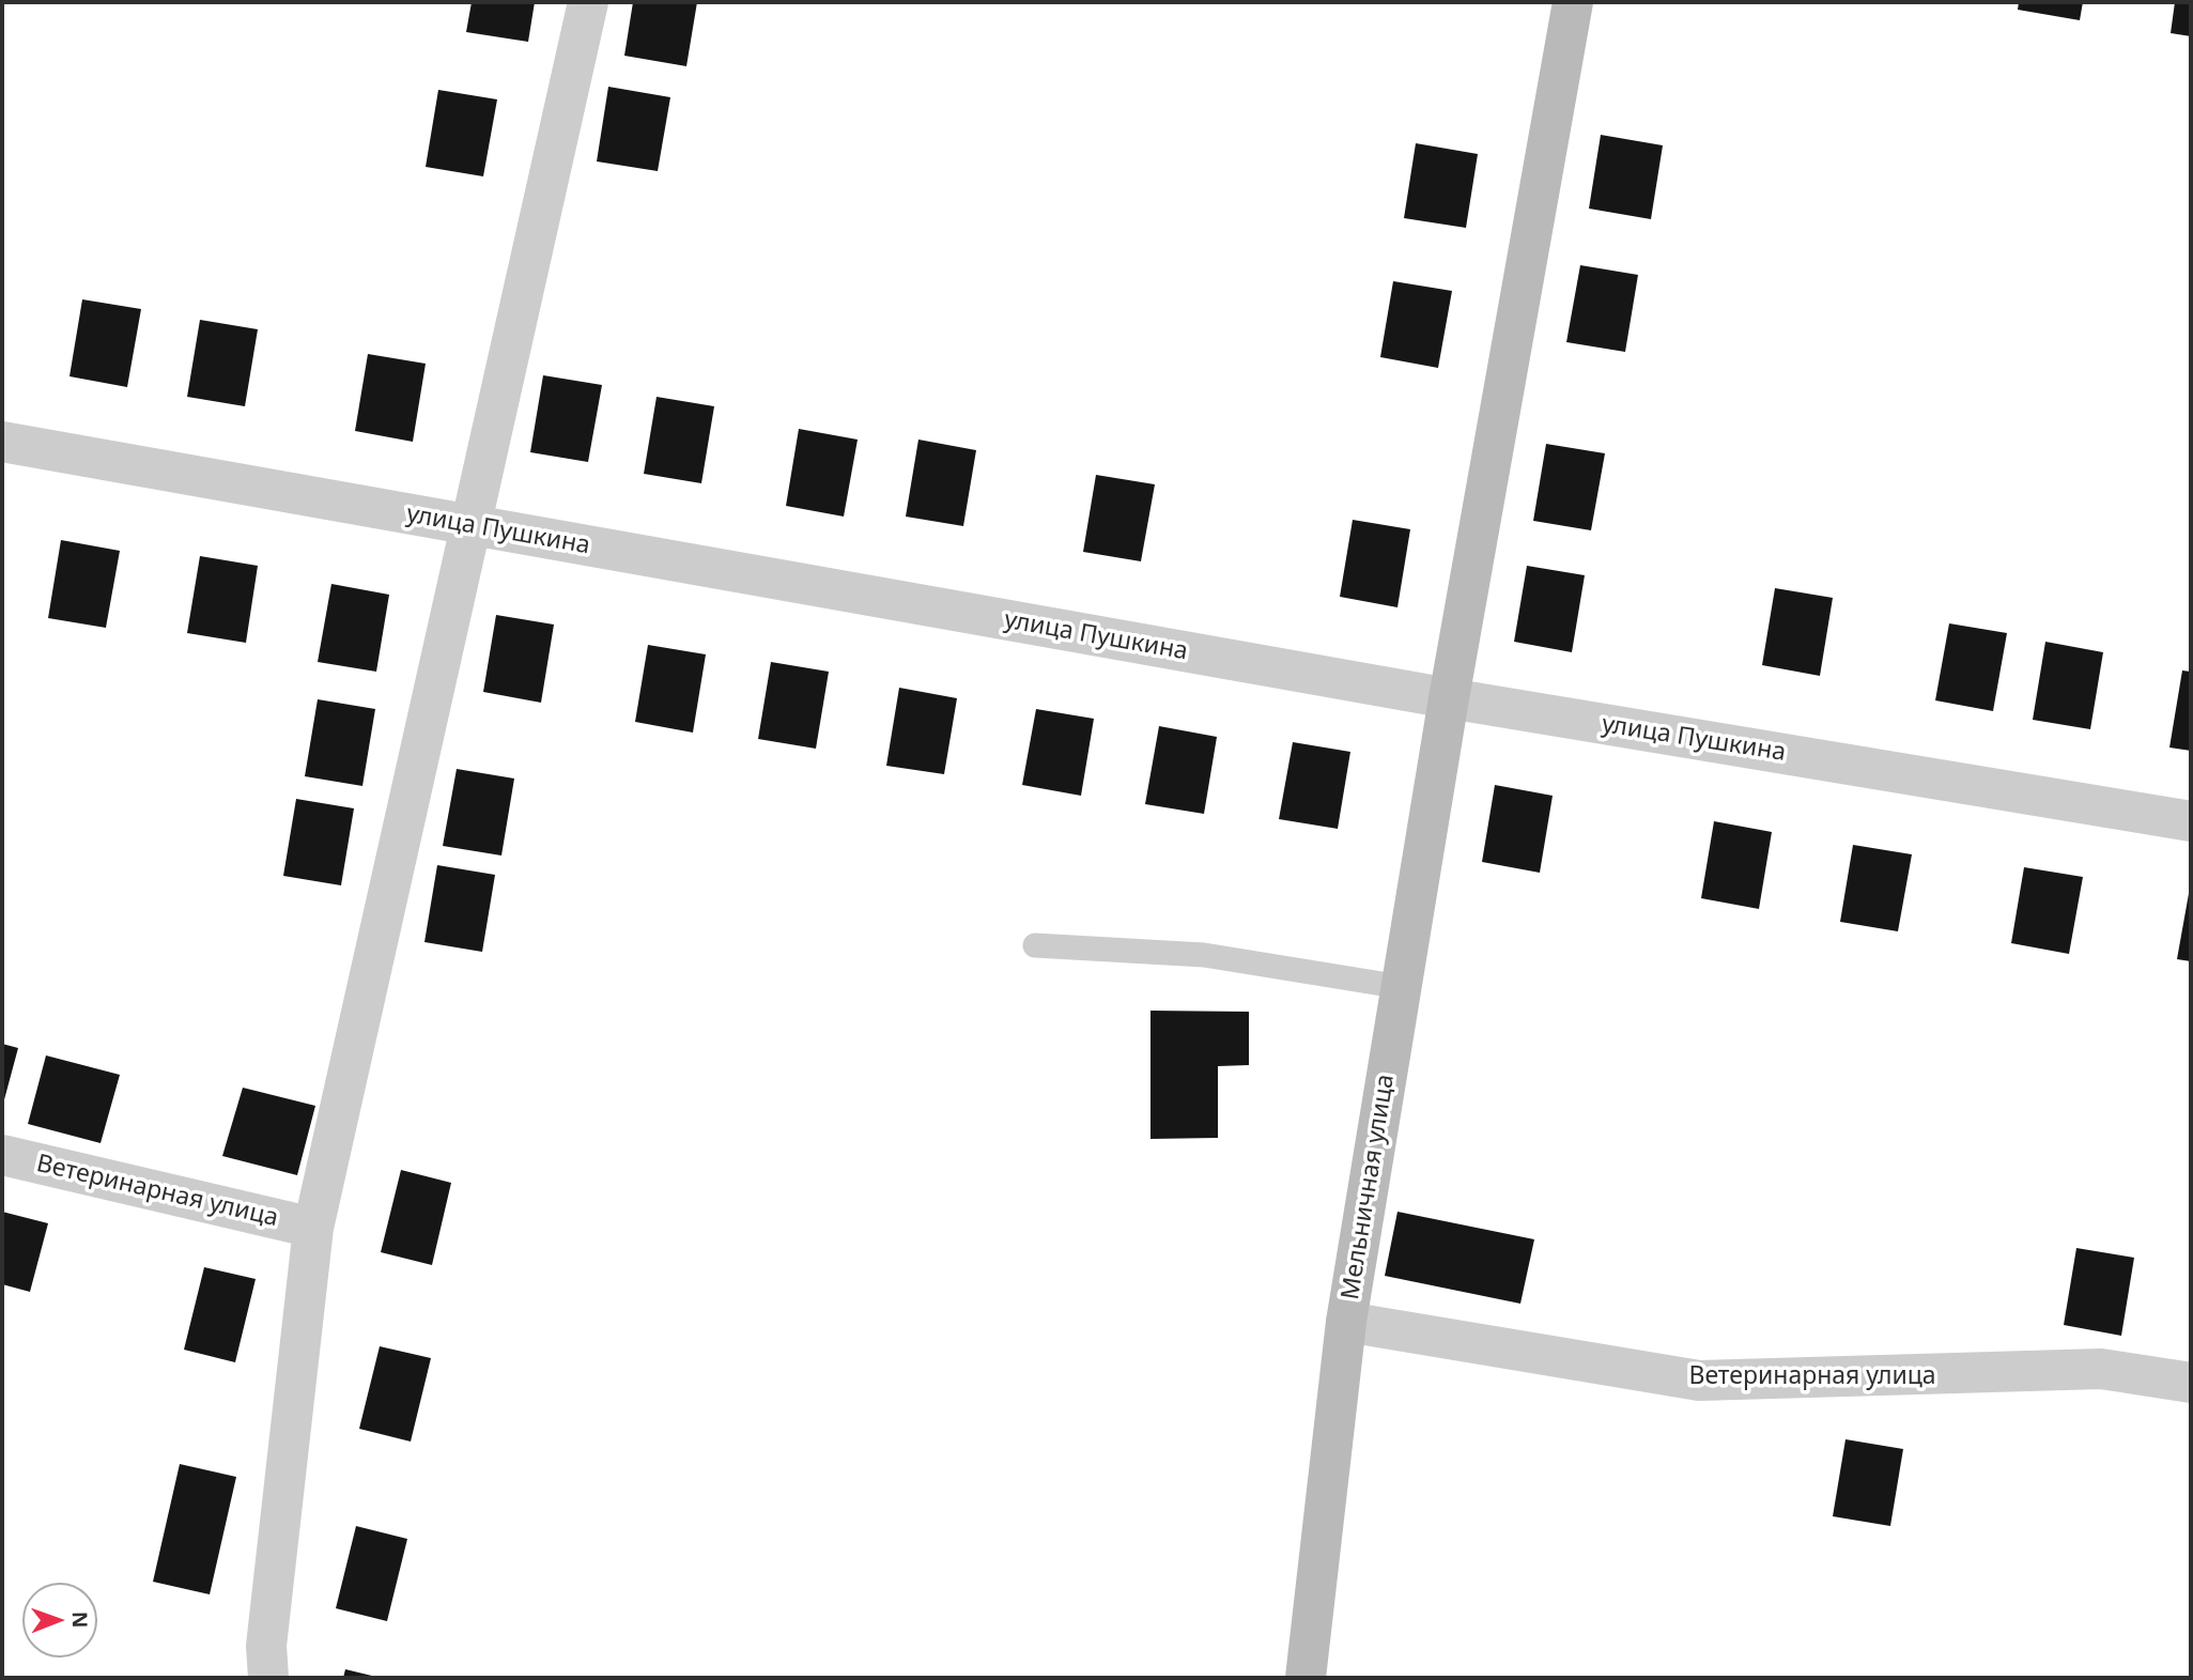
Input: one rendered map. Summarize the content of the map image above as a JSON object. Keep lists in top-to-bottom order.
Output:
{
  "streets": {
    "street": ["улица Пушкина", "Мельничная улица", "Ветеринарная улица"]
  },
  "crossings": [
    ["улица Пушкина", "Мельничная улица"],
    ["Мельничная улица", "Ветеринарная улица"]
  ],
  "north": "right"
}
